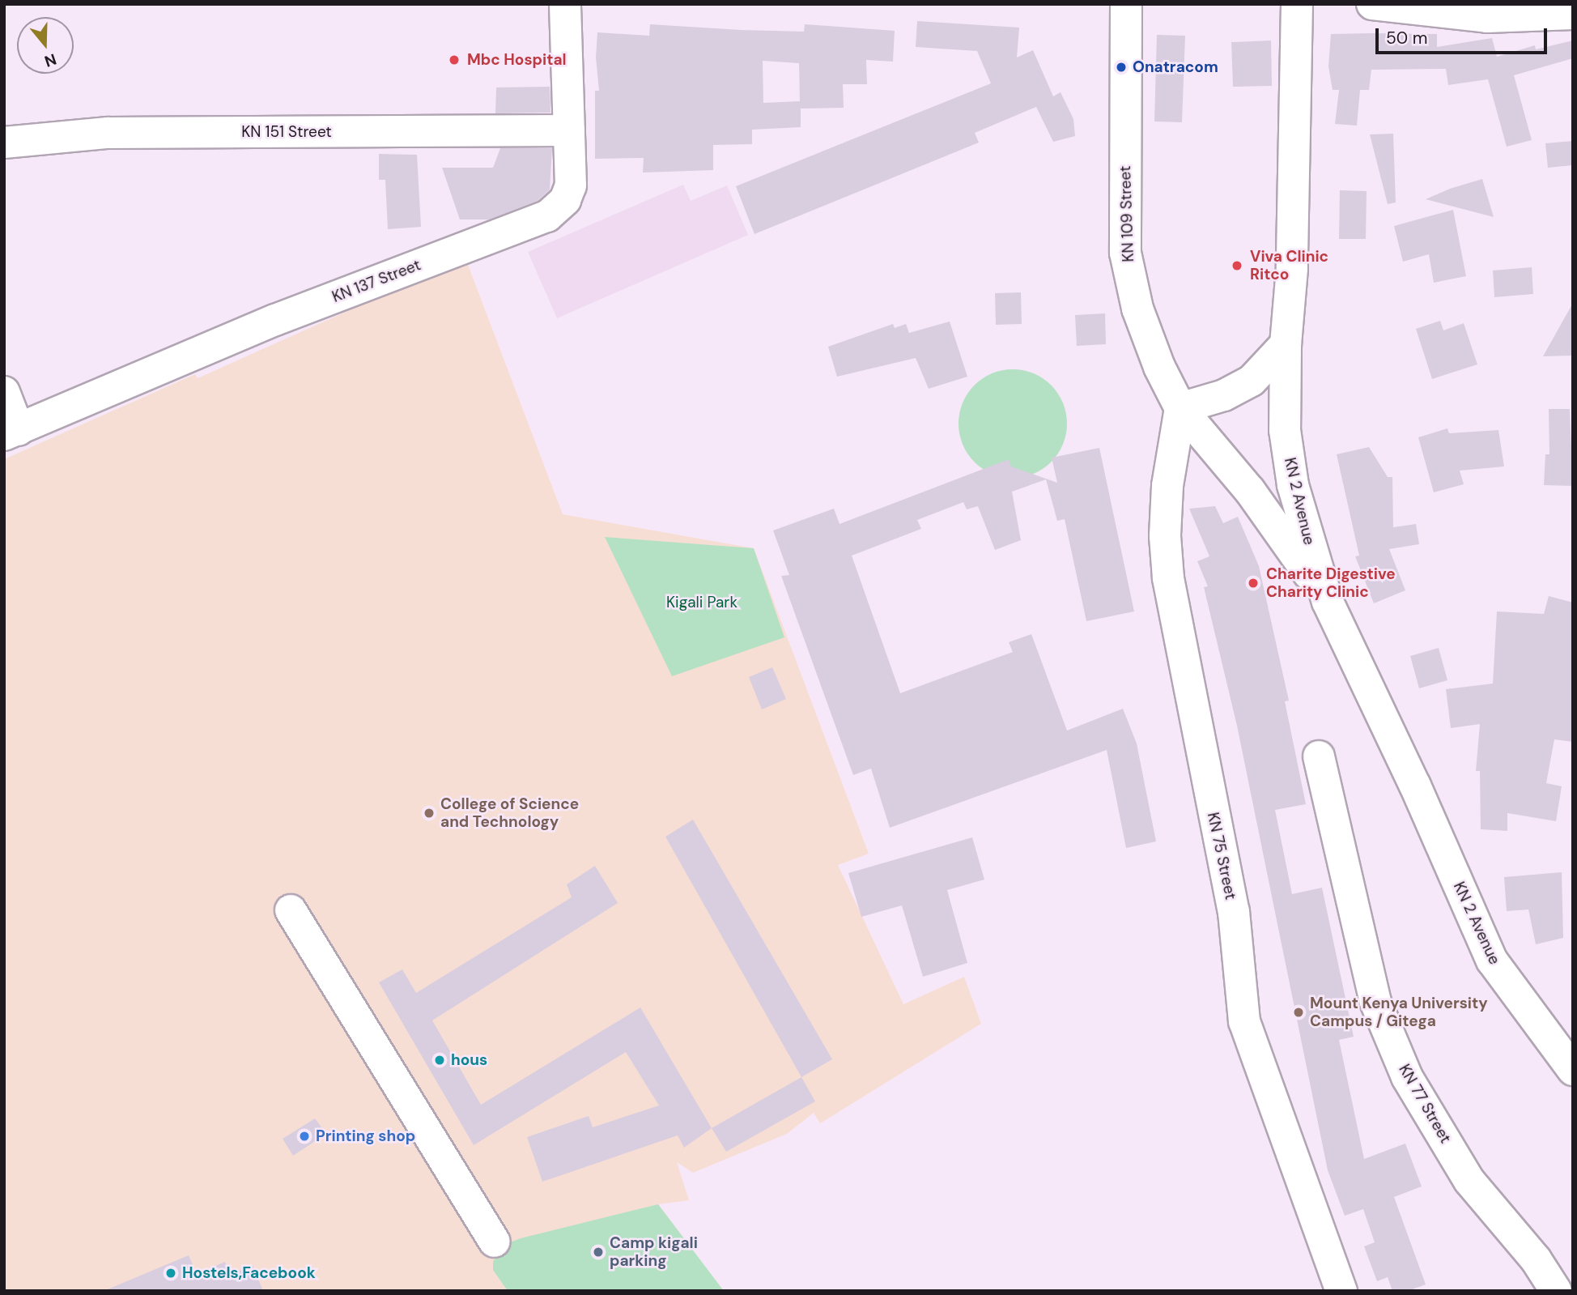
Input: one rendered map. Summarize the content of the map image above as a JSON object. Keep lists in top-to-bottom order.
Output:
{
  "streets": {
    "street": [
      "KN 151 Street",
      "KN 109 Street",
      "KN 137 Street",
      "KN 2 Avenue",
      "KN 75 Street",
      "KN 77 Street"
    ]
  },
  "crossings": [
    ["KN 151 Street", "KN 137 Street"],
    ["KN 109 Street", "KN 2 Avenue"],
    ["KN 109 Street", "KN 75 Street"]
  ],
  "parks": ["Kigali Park"],
  "places": [
    "Mbc Hospital",
    "Onatracom",
    "Viva Clinic Ritco",
    "Charite Digestive Charity Clinic",
    "College of Science and Technology",
    "Mount Kenya University Campus / Gitega",
    "hous",
    "Printing shop",
    "Camp kigali parking",
    "Hostels,Facebook"
  ],
  "scale_bar": "50 m",
  "north": "bottom"
}
